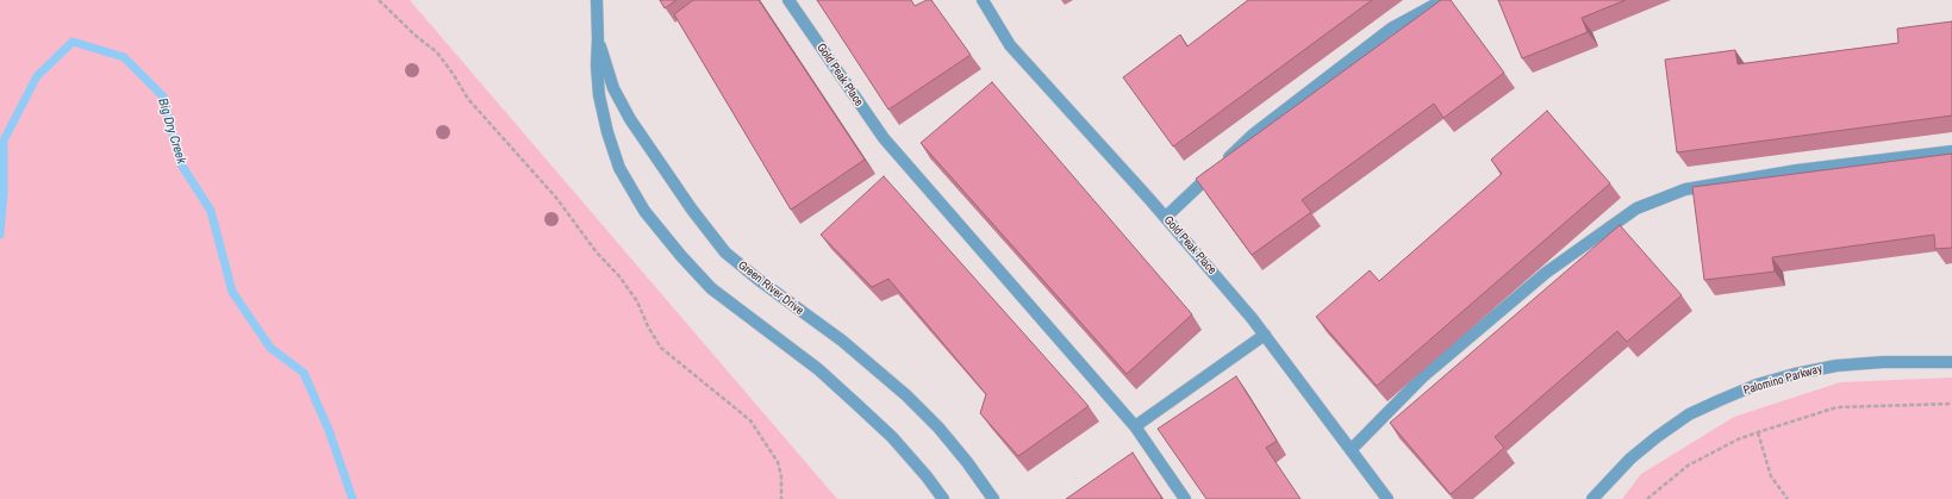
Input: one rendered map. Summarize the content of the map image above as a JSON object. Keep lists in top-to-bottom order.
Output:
{
  "streets": {
    "street": ["Gold Peak Place", "Green River Drive", "Palomino Parkway"]
  },
  "water": ["Big Dry Creek"]
}
